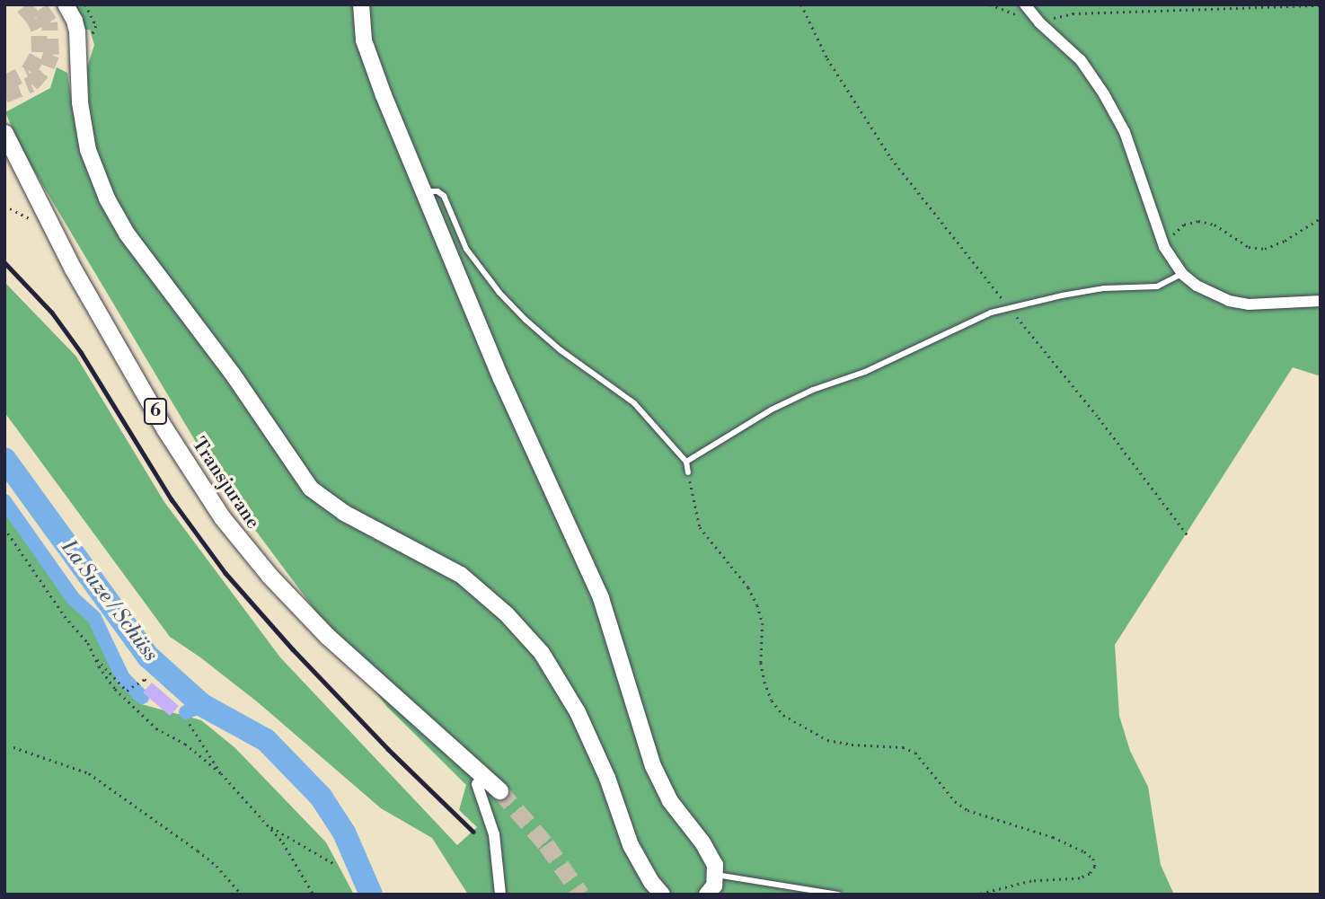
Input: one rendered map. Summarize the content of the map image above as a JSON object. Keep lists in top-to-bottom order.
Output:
{
  "streets": {
    "main road": ["6", "Transjurane"]
  },
  "water": ["La Suze / Schüss"]
}
